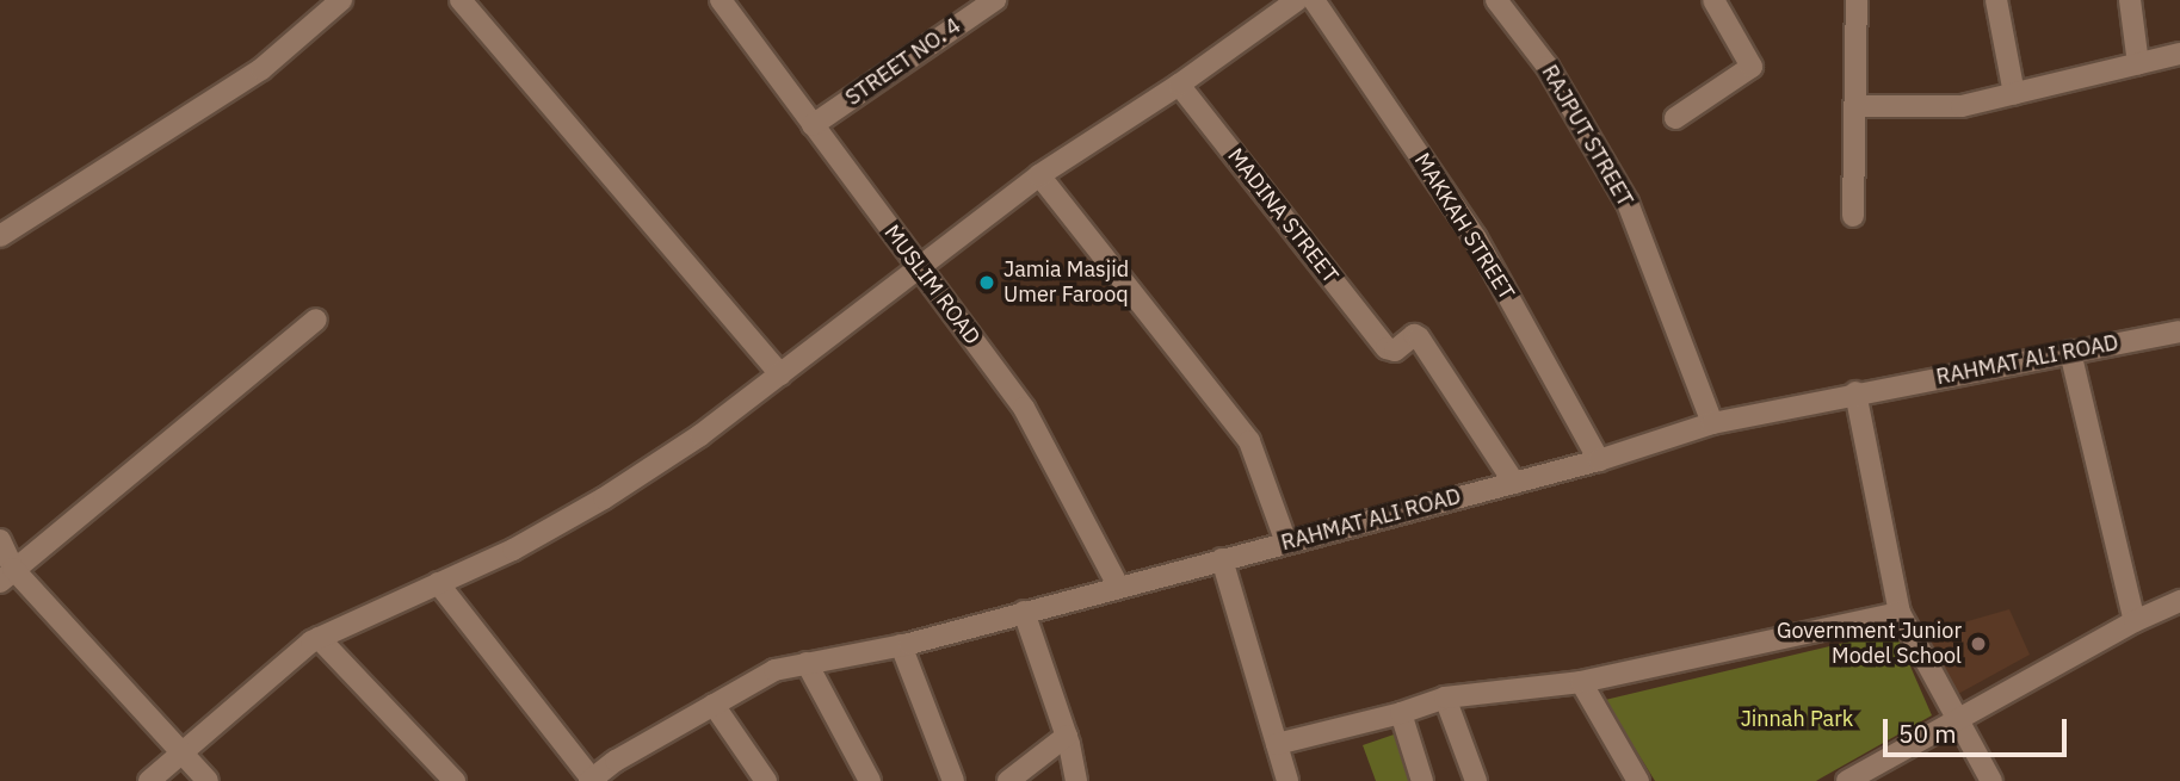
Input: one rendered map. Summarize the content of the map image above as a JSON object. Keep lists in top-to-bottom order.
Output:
{
  "streets": {
    "street": [
      "STREET NO. 4",
      "RAJPUT STREET",
      "MADINA STREET",
      "MAKKAH STREET",
      "MUSLIM ROAD",
      "RAHMAT ALI ROAD"
    ]
  },
  "crossings": [
    ["STREET NO. 4", "MUSLIM ROAD"],
    ["RAJPUT STREET", "RAHMAT ALI ROAD"],
    ["MADINA STREET", "RAHMAT ALI ROAD"],
    ["MAKKAH STREET", "RAHMAT ALI ROAD"],
    ["MUSLIM ROAD", "RAHMAT ALI ROAD"]
  ],
  "parks": ["Jinnah Park"],
  "places": ["Jamia Masjid Umer Farooq", "Government Junior Model School"],
  "scale_bar": "50 m"
}
